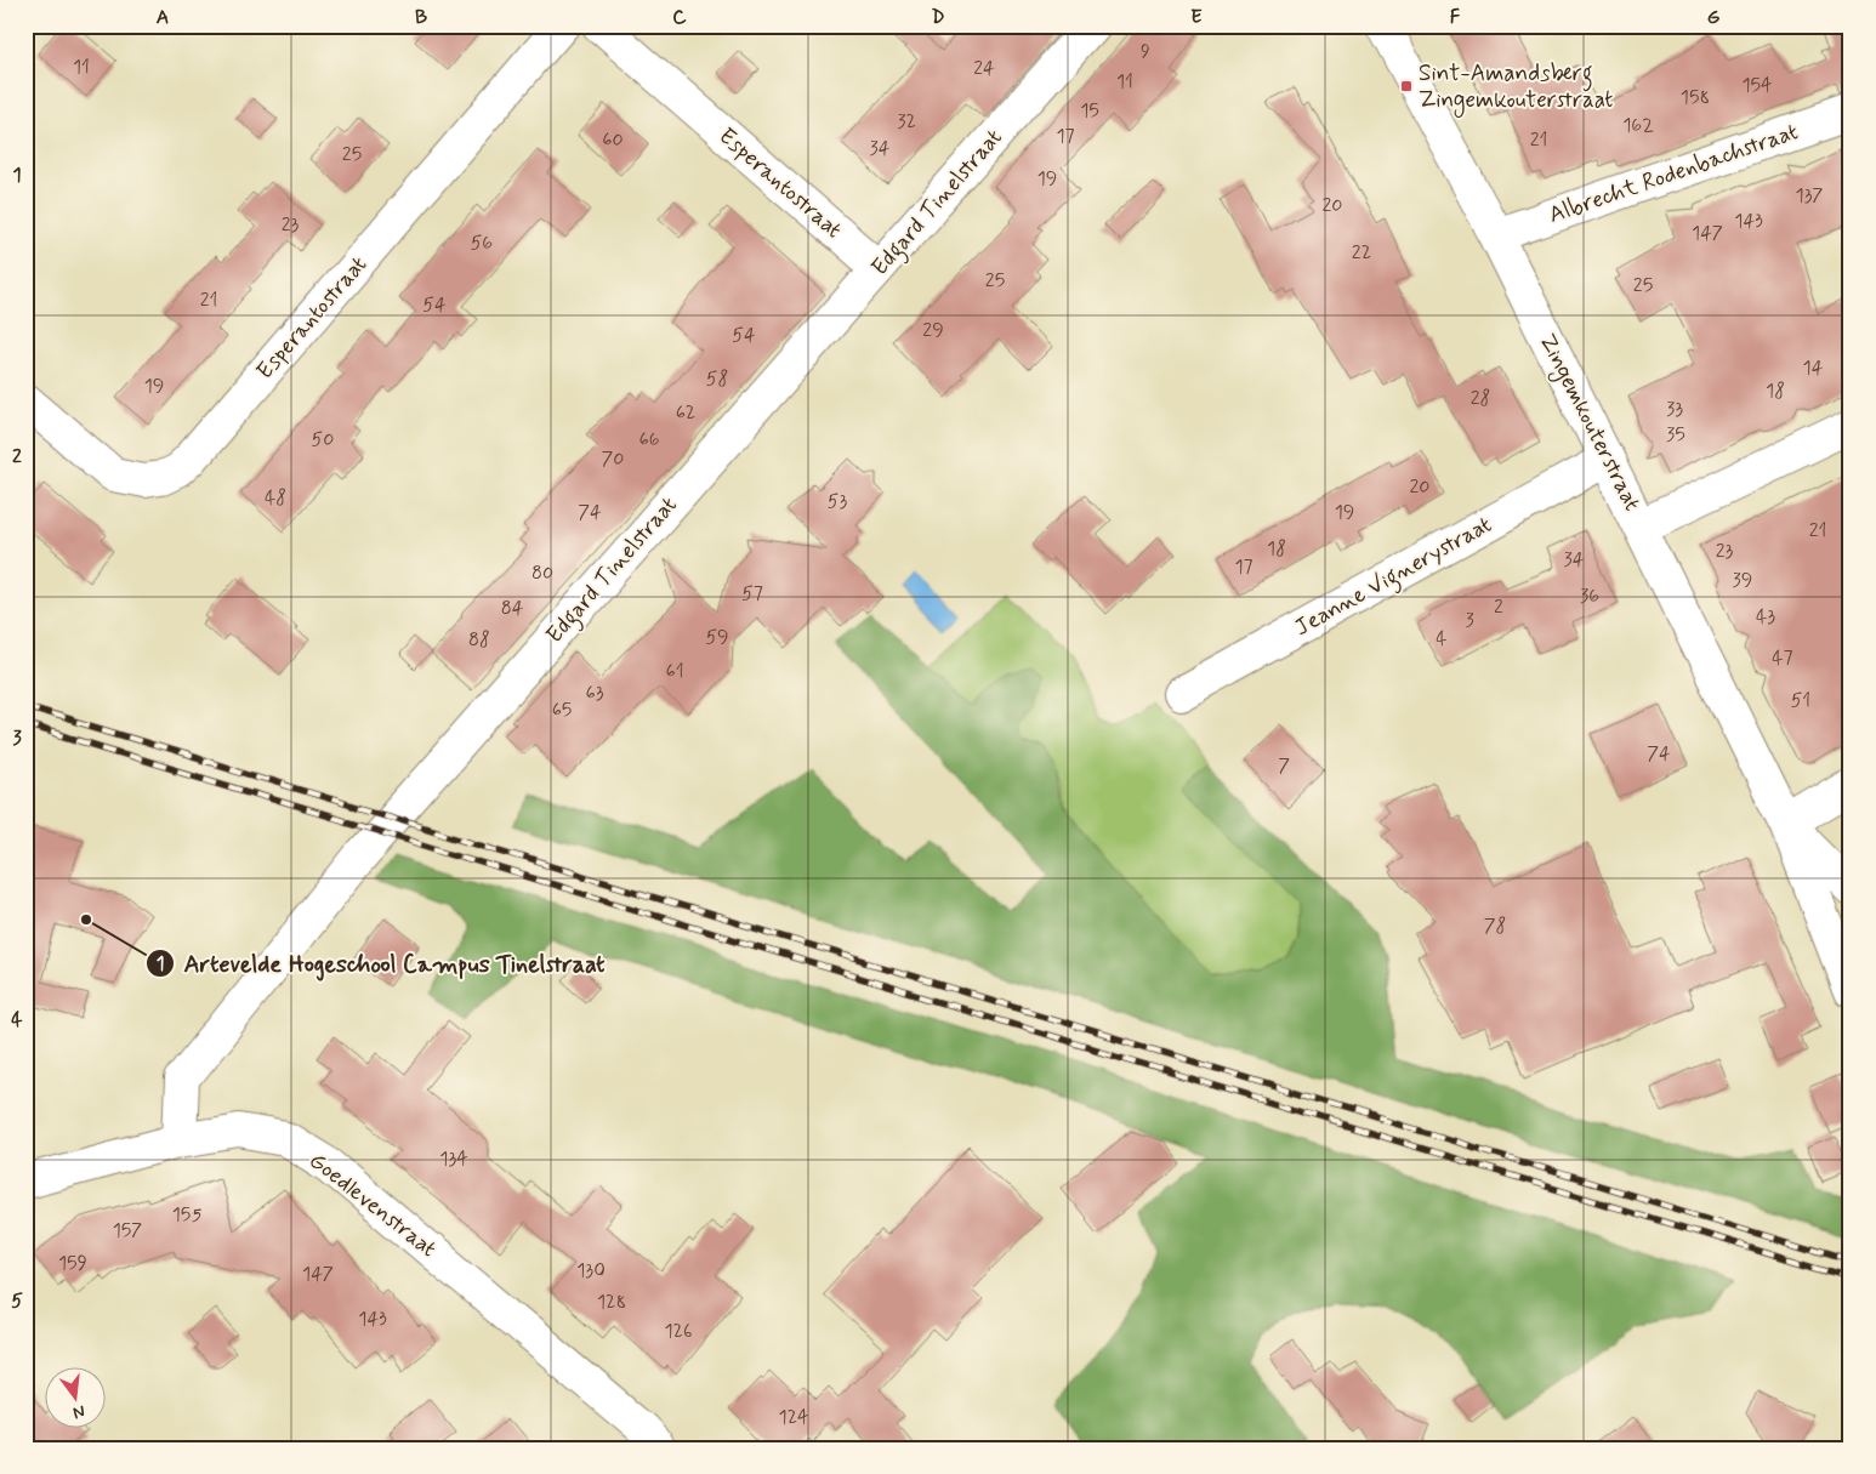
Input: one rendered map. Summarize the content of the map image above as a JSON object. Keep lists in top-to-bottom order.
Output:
{
  "streets": {
    "street": [
      "Albrecht Rodenbachstraat",
      "Esperantostraat",
      "Edgard Tinelstraat",
      "Zingemkouterstraat",
      "Jeanne Vignerystraat",
      "Goedlevenstraat"
    ]
  },
  "crossings": [
    ["Albrecht Rodenbachstraat", "Zingemkouterstraat"],
    ["Esperantostraat", "Edgard Tinelstraat"],
    ["Edgard Tinelstraat", "Goedlevenstraat"],
    ["Zingemkouterstraat", "Jeanne Vignerystraat"]
  ],
  "places": {
    "transit": ["Sint-Amandsberg Zingemkouterstraat"],
    "other": ["Artevelde Hogeschool Campus Tinelstraat"]
  },
  "house_numbers": [
    "9",
    "11",
    "24",
    "11",
    "154",
    "158",
    "15",
    "32",
    "162",
    "17",
    "60",
    "21",
    "34",
    "25",
    "19",
    "137",
    "20",
    "143",
    "23",
    "147",
    "56",
    "22",
    "25",
    "25",
    "21",
    "54",
    "29",
    "54",
    "14",
    "58",
    "19",
    "18",
    "28",
    "33",
    "62",
    "35",
    "50",
    "66",
    "70",
    "20",
    "48",
    "53",
    "74",
    "19",
    "21",
    "18",
    "23",
    "34",
    "17",
    "80",
    "39",
    "57",
    "36",
    "2",
    "84",
    "43",
    "3",
    "59",
    "4",
    "88",
    "47",
    "61",
    "63",
    "51",
    "65",
    "74",
    "7",
    "78",
    "134",
    "155",
    "157",
    "159",
    "130",
    "147",
    "128",
    "143",
    "126",
    "124"
  ],
  "north": "bottom",
  "grid": {
    "columns": [
      "A",
      "B",
      "C",
      "D",
      "E",
      "F",
      "G"
    ],
    "rows": [
      "1",
      "2",
      "3",
      "4",
      "5"
    ]
  }
}
